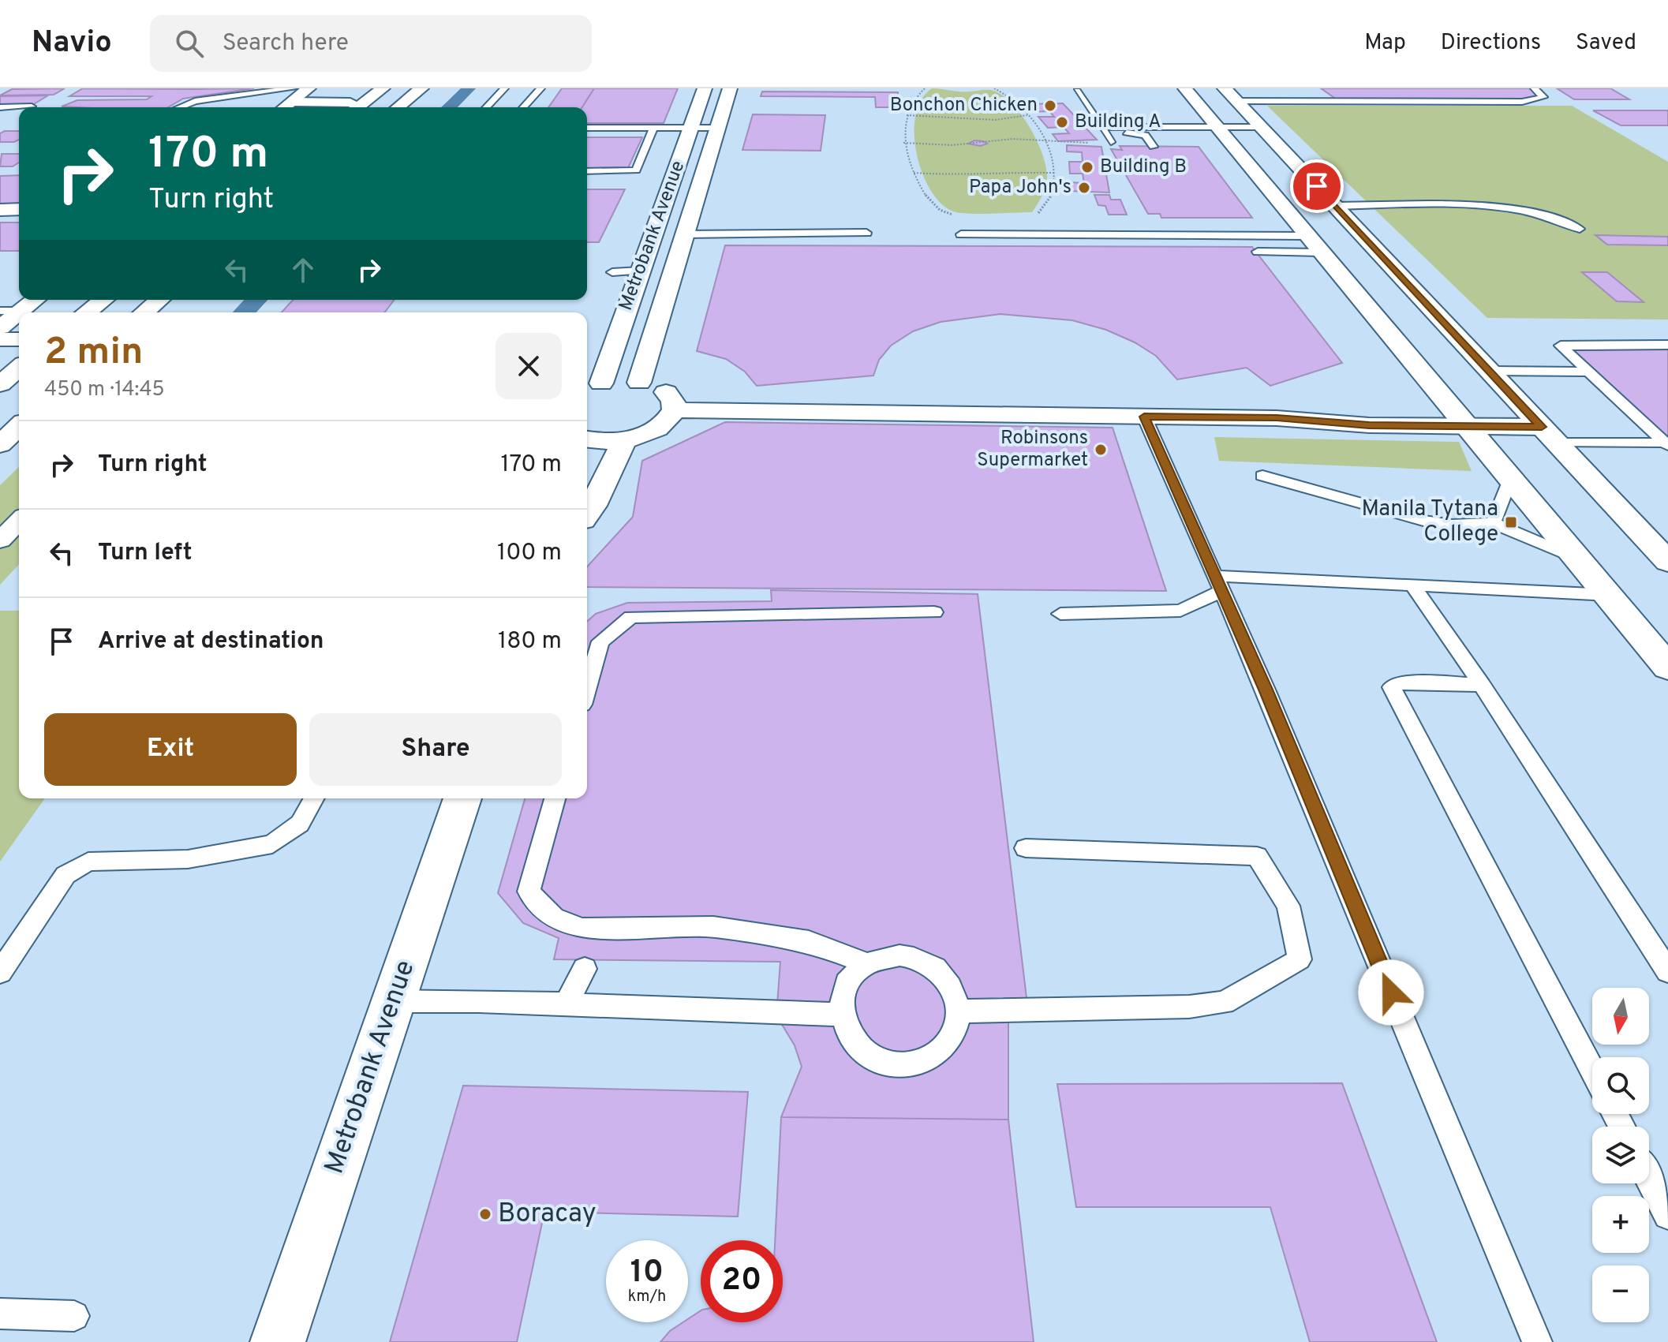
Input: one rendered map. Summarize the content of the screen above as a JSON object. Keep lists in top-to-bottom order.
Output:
{
  "streets": {
    "main road": ["Metrobank Avenue"]
  },
  "places": {
    "other": [
      "Bonchon Chicken",
      "Building A",
      "Building B",
      "Papa John's",
      "Robinsons Supermarket",
      "Boracay"
    ],
    "transit": ["Manila Tytana College"]
  },
  "north": "bottom",
  "page": {
    "header": "Navio",
    "search": "Search here",
    "nav": ["Map", "Directions", "Saved"],
    "turn": ["170 m", "Turn right"],
    "heading": ["2 min", "450 m · 14:45"],
    "list": [
      {
        "name": "Turn right",
        "value": "170 m"
      },
      {
        "name": "Turn left",
        "value": "100 m"
      },
      {
        "name": "Arrive at destination",
        "value": "180 m"
      }
    ],
    "buttons": ["Exit", "Share"],
    "map_buttons": ["+", "−"],
    "speed": "10 km/h",
    "limit": "20"
  }
}
